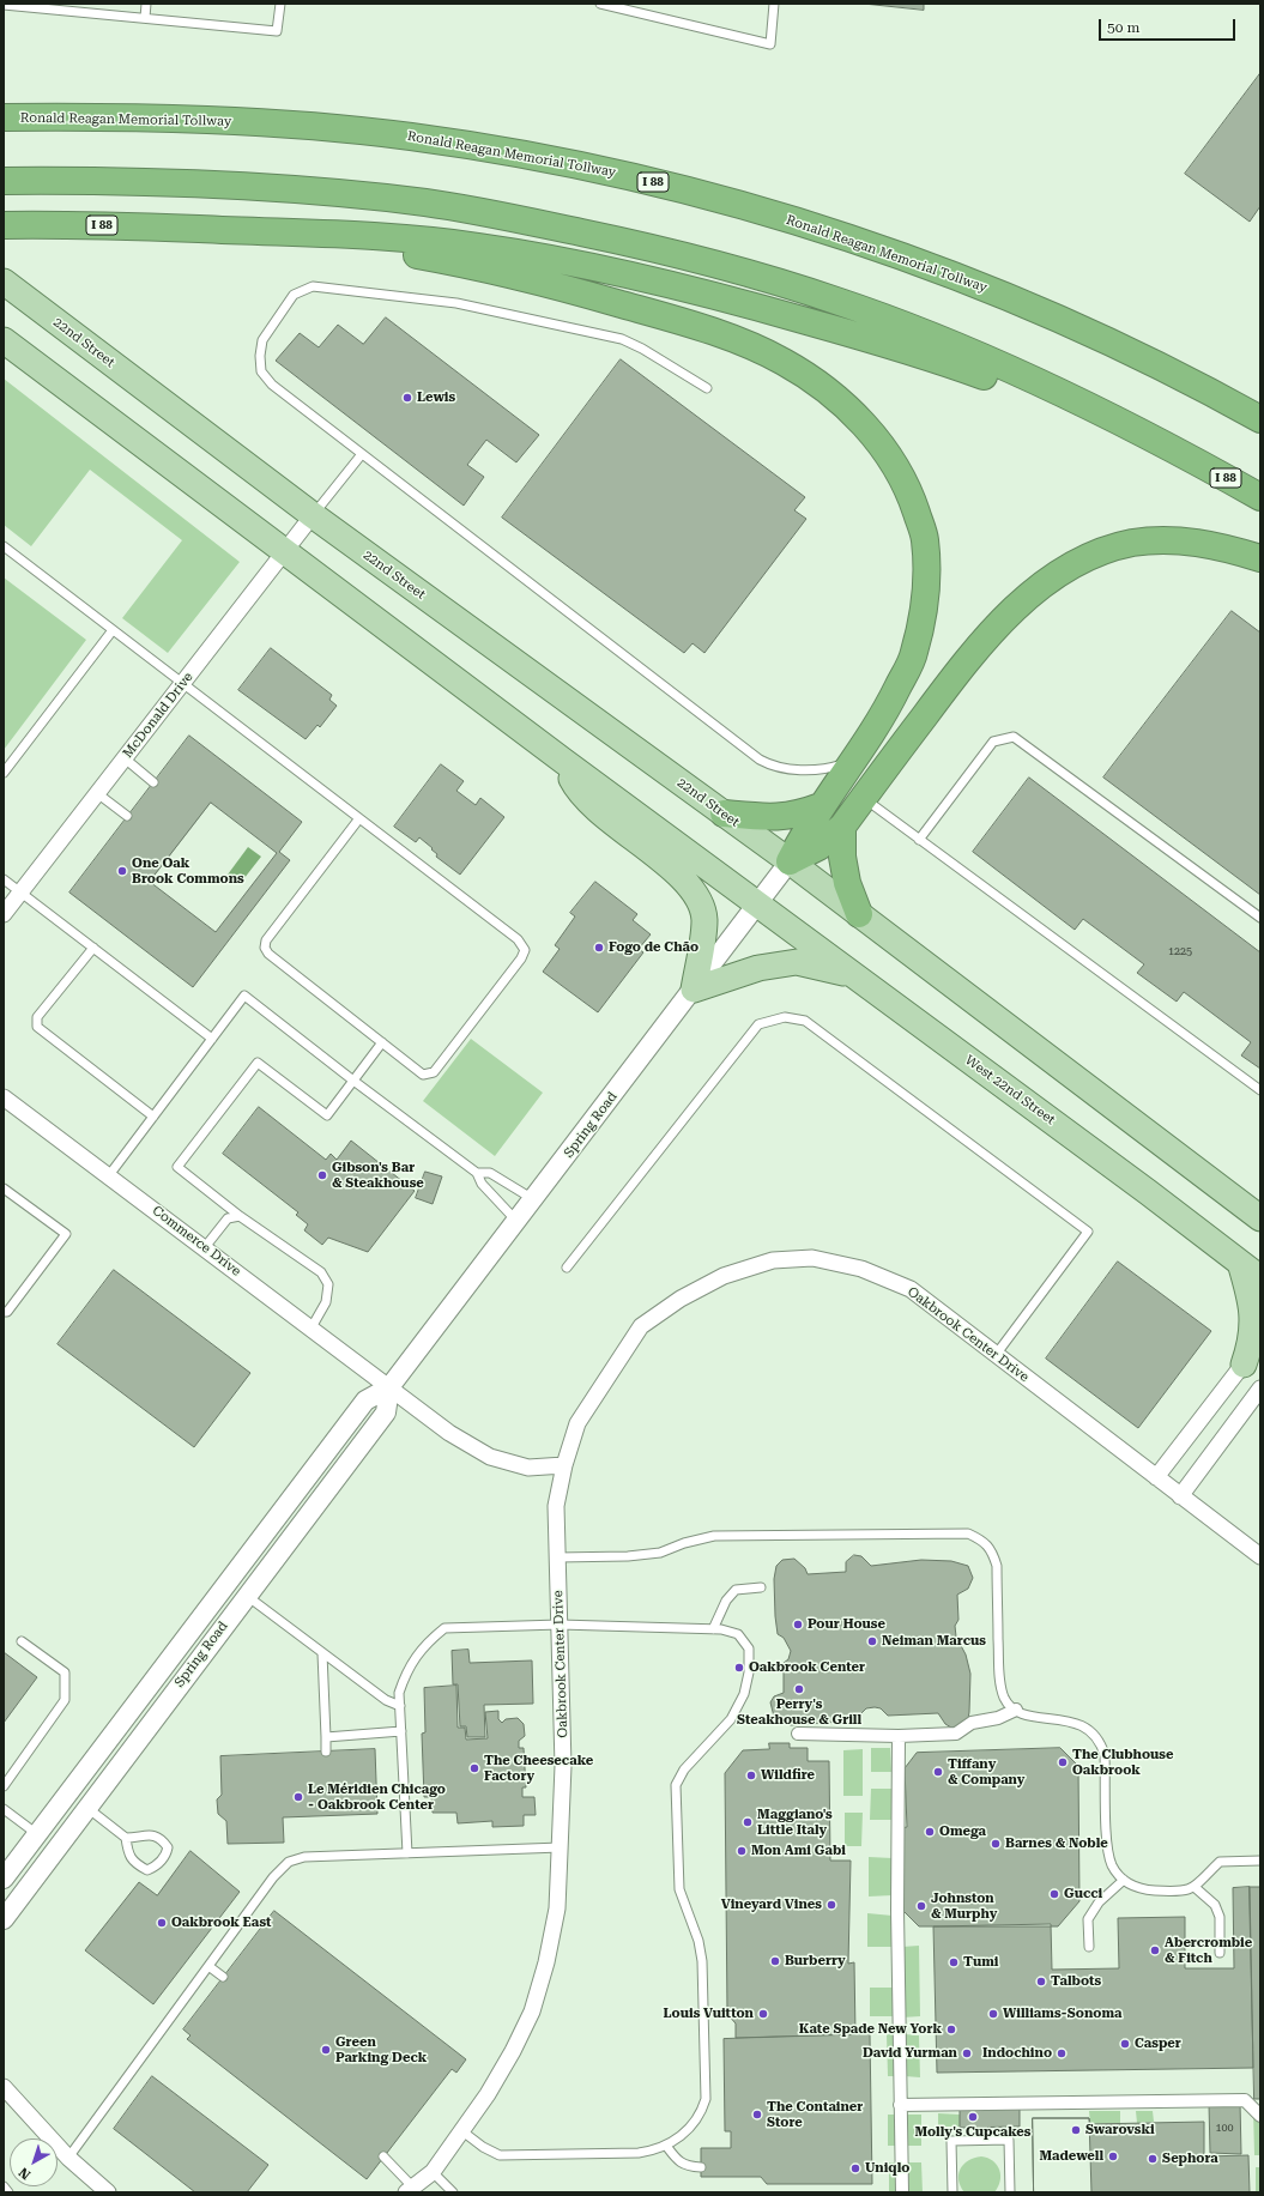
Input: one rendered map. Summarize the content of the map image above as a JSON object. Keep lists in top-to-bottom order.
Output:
{
  "streets": {
    "highway": ["Ronald Reagan Memorial Tollway", "I 88"],
    "main road": ["22nd Street", "West 22nd Street"],
    "street": [
      "McDonald Drive",
      "Spring Road",
      "Commerce Drive",
      "Oakbrook Center Drive"
    ]
  },
  "crossings": [
    ["22nd Street", "McDonald Drive"],
    ["22nd Street", "Spring Road"],
    ["West 22nd Street", "Spring Road"],
    ["Spring Road", "Commerce Drive"]
  ],
  "places": [
    "Lewis",
    "One Oak Brook Commons",
    "Fogo de Chão",
    "Gibson's Bar & Steakhouse",
    "Pour House",
    "Neiman Marcus",
    "Oakbrook Center",
    "Perry's Steakhouse & Grill",
    "The Clubhouse Oakbrook",
    "The Cheesecake Factory",
    "Tiffany & Company",
    "Wildfire",
    "Le Méridien Chicago - Oakbrook Center",
    "Maggiano's Little Italy",
    "Omega",
    "Barnes & Noble",
    "Mon Ami Gabi",
    "Gucci",
    "Vineyard Vines",
    "Johnston & Murphy",
    "Oakbrook East",
    "Abercrombie & Fitch",
    "Burberry",
    "Tumi",
    "Talbots",
    "Louis Vuitton",
    "Williams-Sonoma",
    "Kate Spade New York",
    "Casper",
    "Green Parking Deck",
    "David Yurman",
    "Indochino",
    "The Container Store",
    "Molly's Cupcakes",
    "Swarovski",
    "Madewell",
    "Sephora",
    "Uniqlo"
  ],
  "house_numbers": ["1225", "100"],
  "scale_bar": "50 m",
  "north": "bottom left"
}
